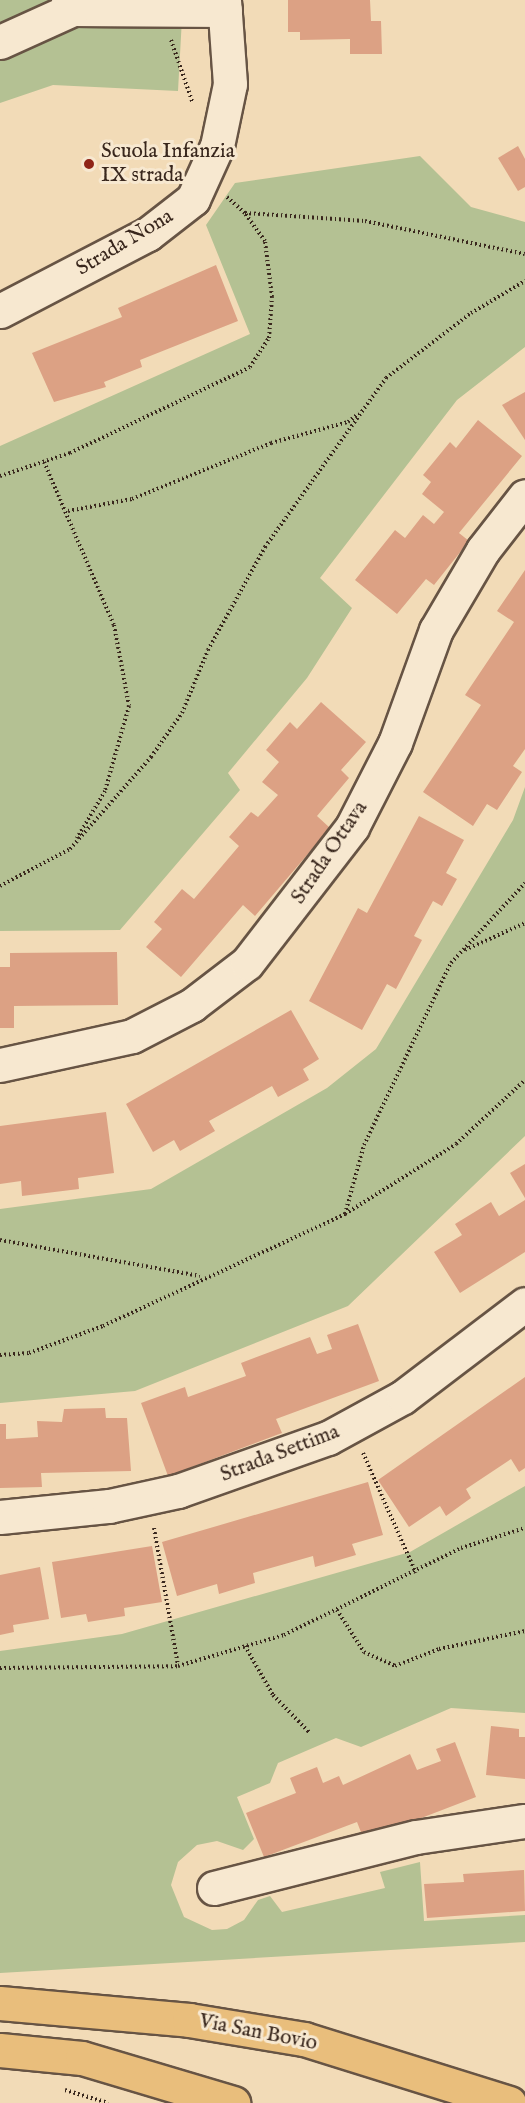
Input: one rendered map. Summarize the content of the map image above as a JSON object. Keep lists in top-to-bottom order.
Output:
{
  "streets": {
    "main road": ["Via San Bovio"],
    "street": ["Strada Nona", "Strada Ottava", "Strada Settima"]
  },
  "places": ["Scuola Infanzia IX strada"]
}
